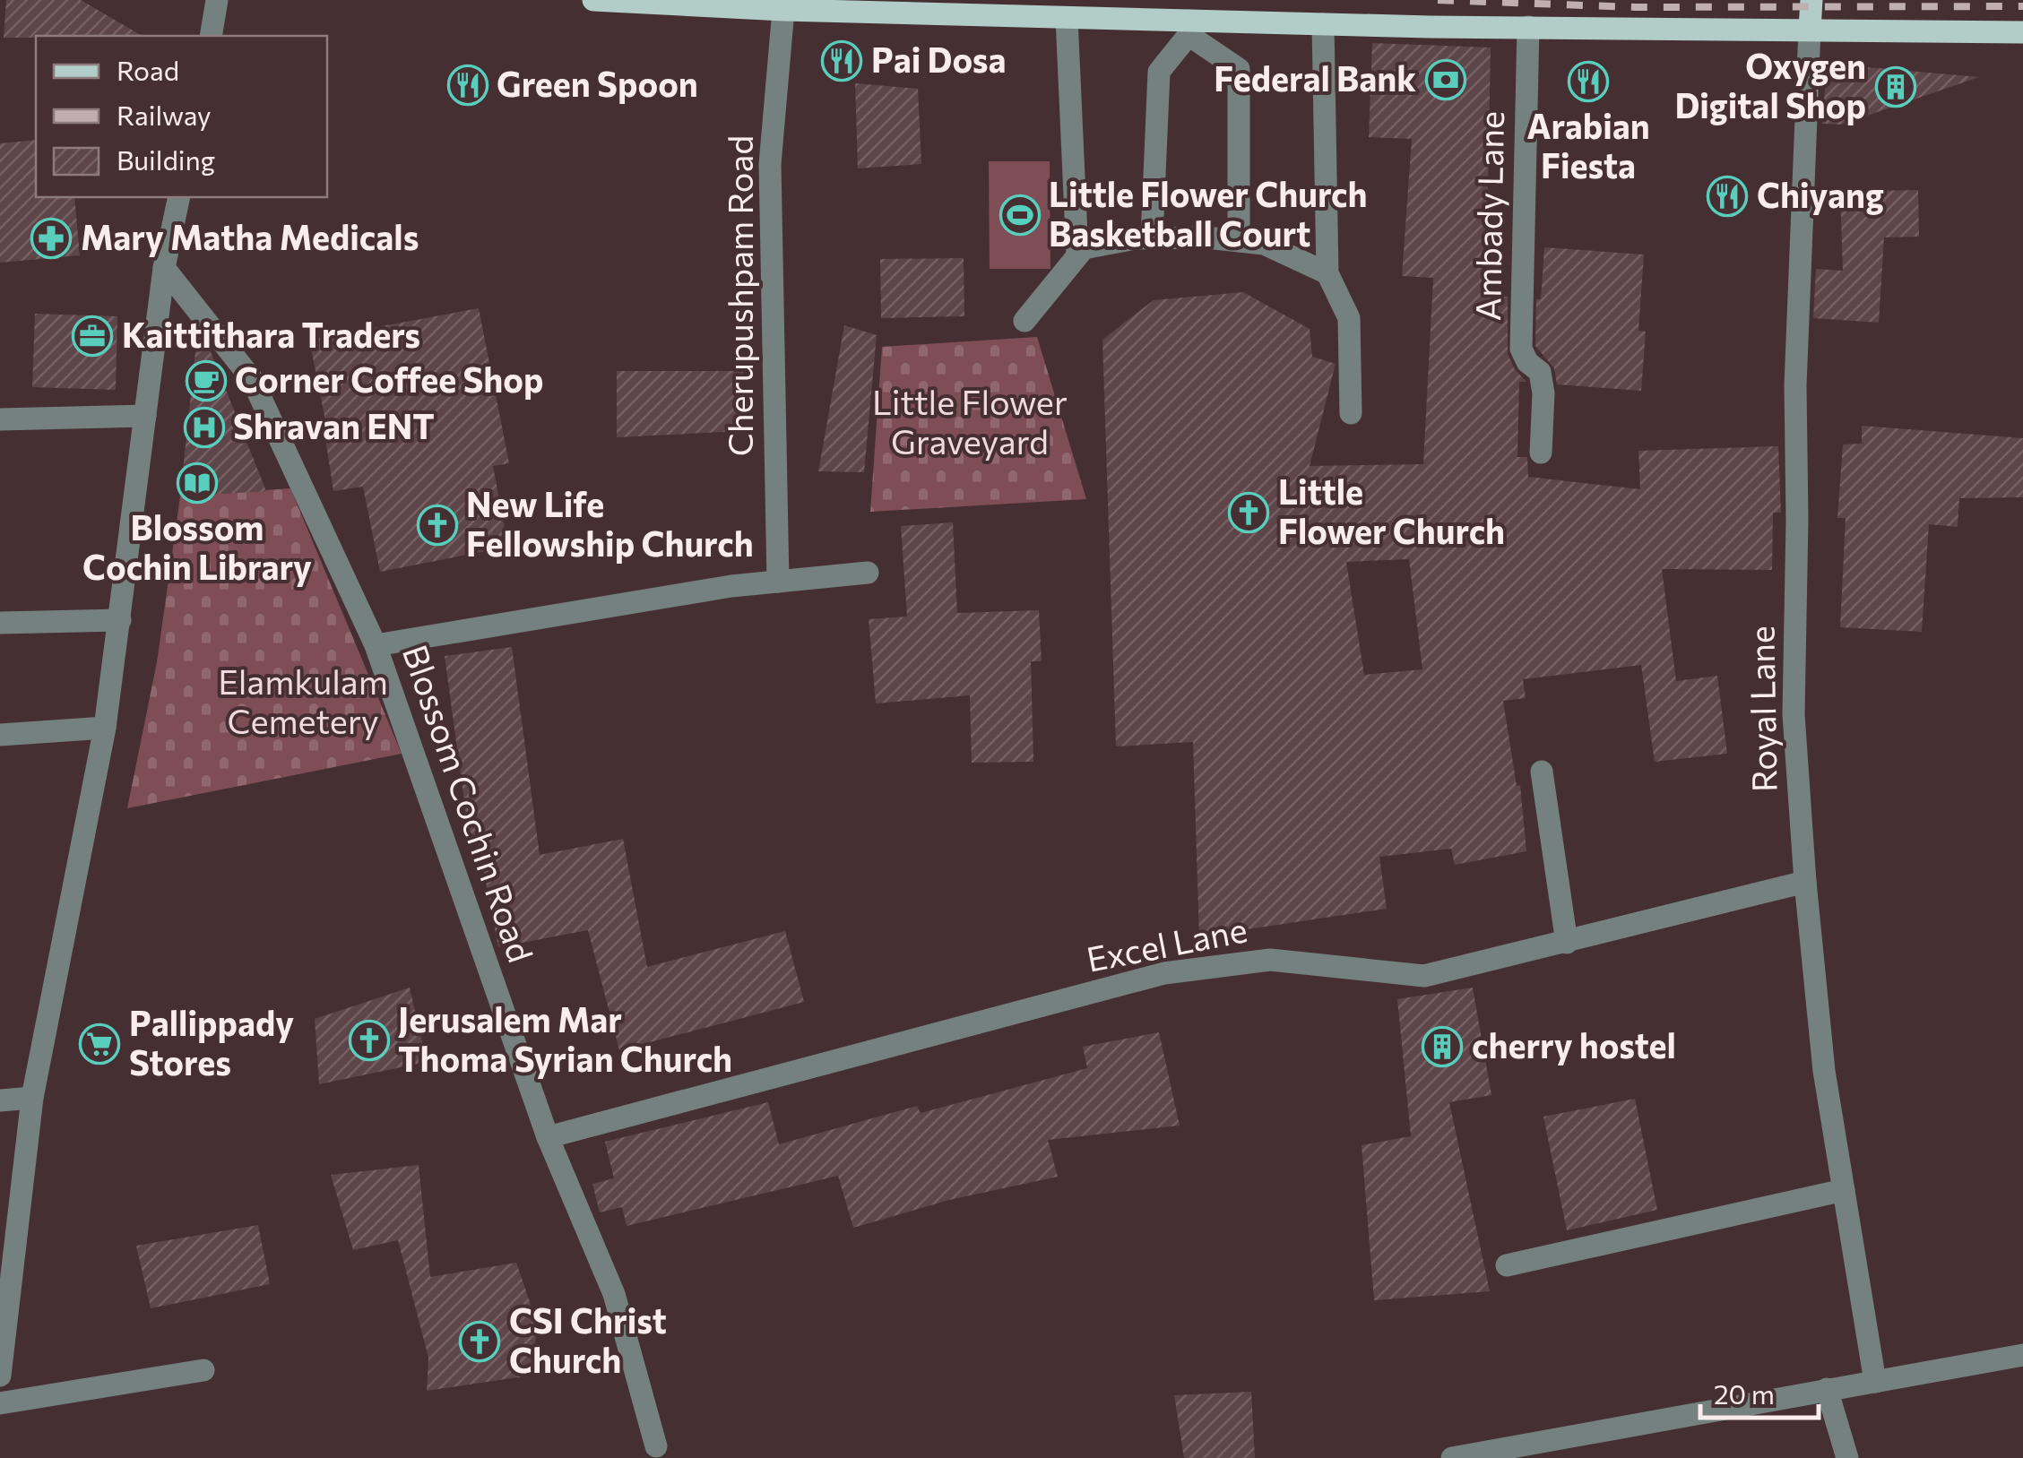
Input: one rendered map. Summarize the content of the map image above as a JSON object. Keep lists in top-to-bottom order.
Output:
{
  "streets": {
    "street": [
      "Ambady Lane",
      "Cherupushpam Road",
      "Royal Lane",
      "Blossom Cochin Road",
      "Excel Lane"
    ]
  },
  "crossings": [
    ["Royal Lane", "Excel Lane"],
    ["Blossom Cochin Road", "Excel Lane"]
  ],
  "parks": ["Little Flower Graveyard", "Elamkulam Cemetery"],
  "places": {
    "restaurant": [
      "Pai Dosa",
      "Arabian Fiesta",
      "Green Spoon",
      "Chiyang"
    ],
    "bank": ["Federal Bank"],
    "building": ["Oxygen Digital Shop", "cherry hostel"],
    "sports": ["Little Flower Church Basketball Court"],
    "pharmacy": ["Mary Matha Medicals"],
    "office": ["Kaittithara Traders"],
    "cafe": ["Corner Coffee Shop"],
    "hospital": ["Shravan ENT"],
    "library": ["Blossom Cochin Library"],
    "church": [
      "Little Flower Church",
      "New Life Fellowship Church",
      "Jerusalem Mar Thoma Syrian Church",
      "CSI Christ Church"
    ],
    "supermarket": ["Pallippady Stores"]
  },
  "legend": ["Road", "Railway", "Building"],
  "scale_bar": "20 m"
}
